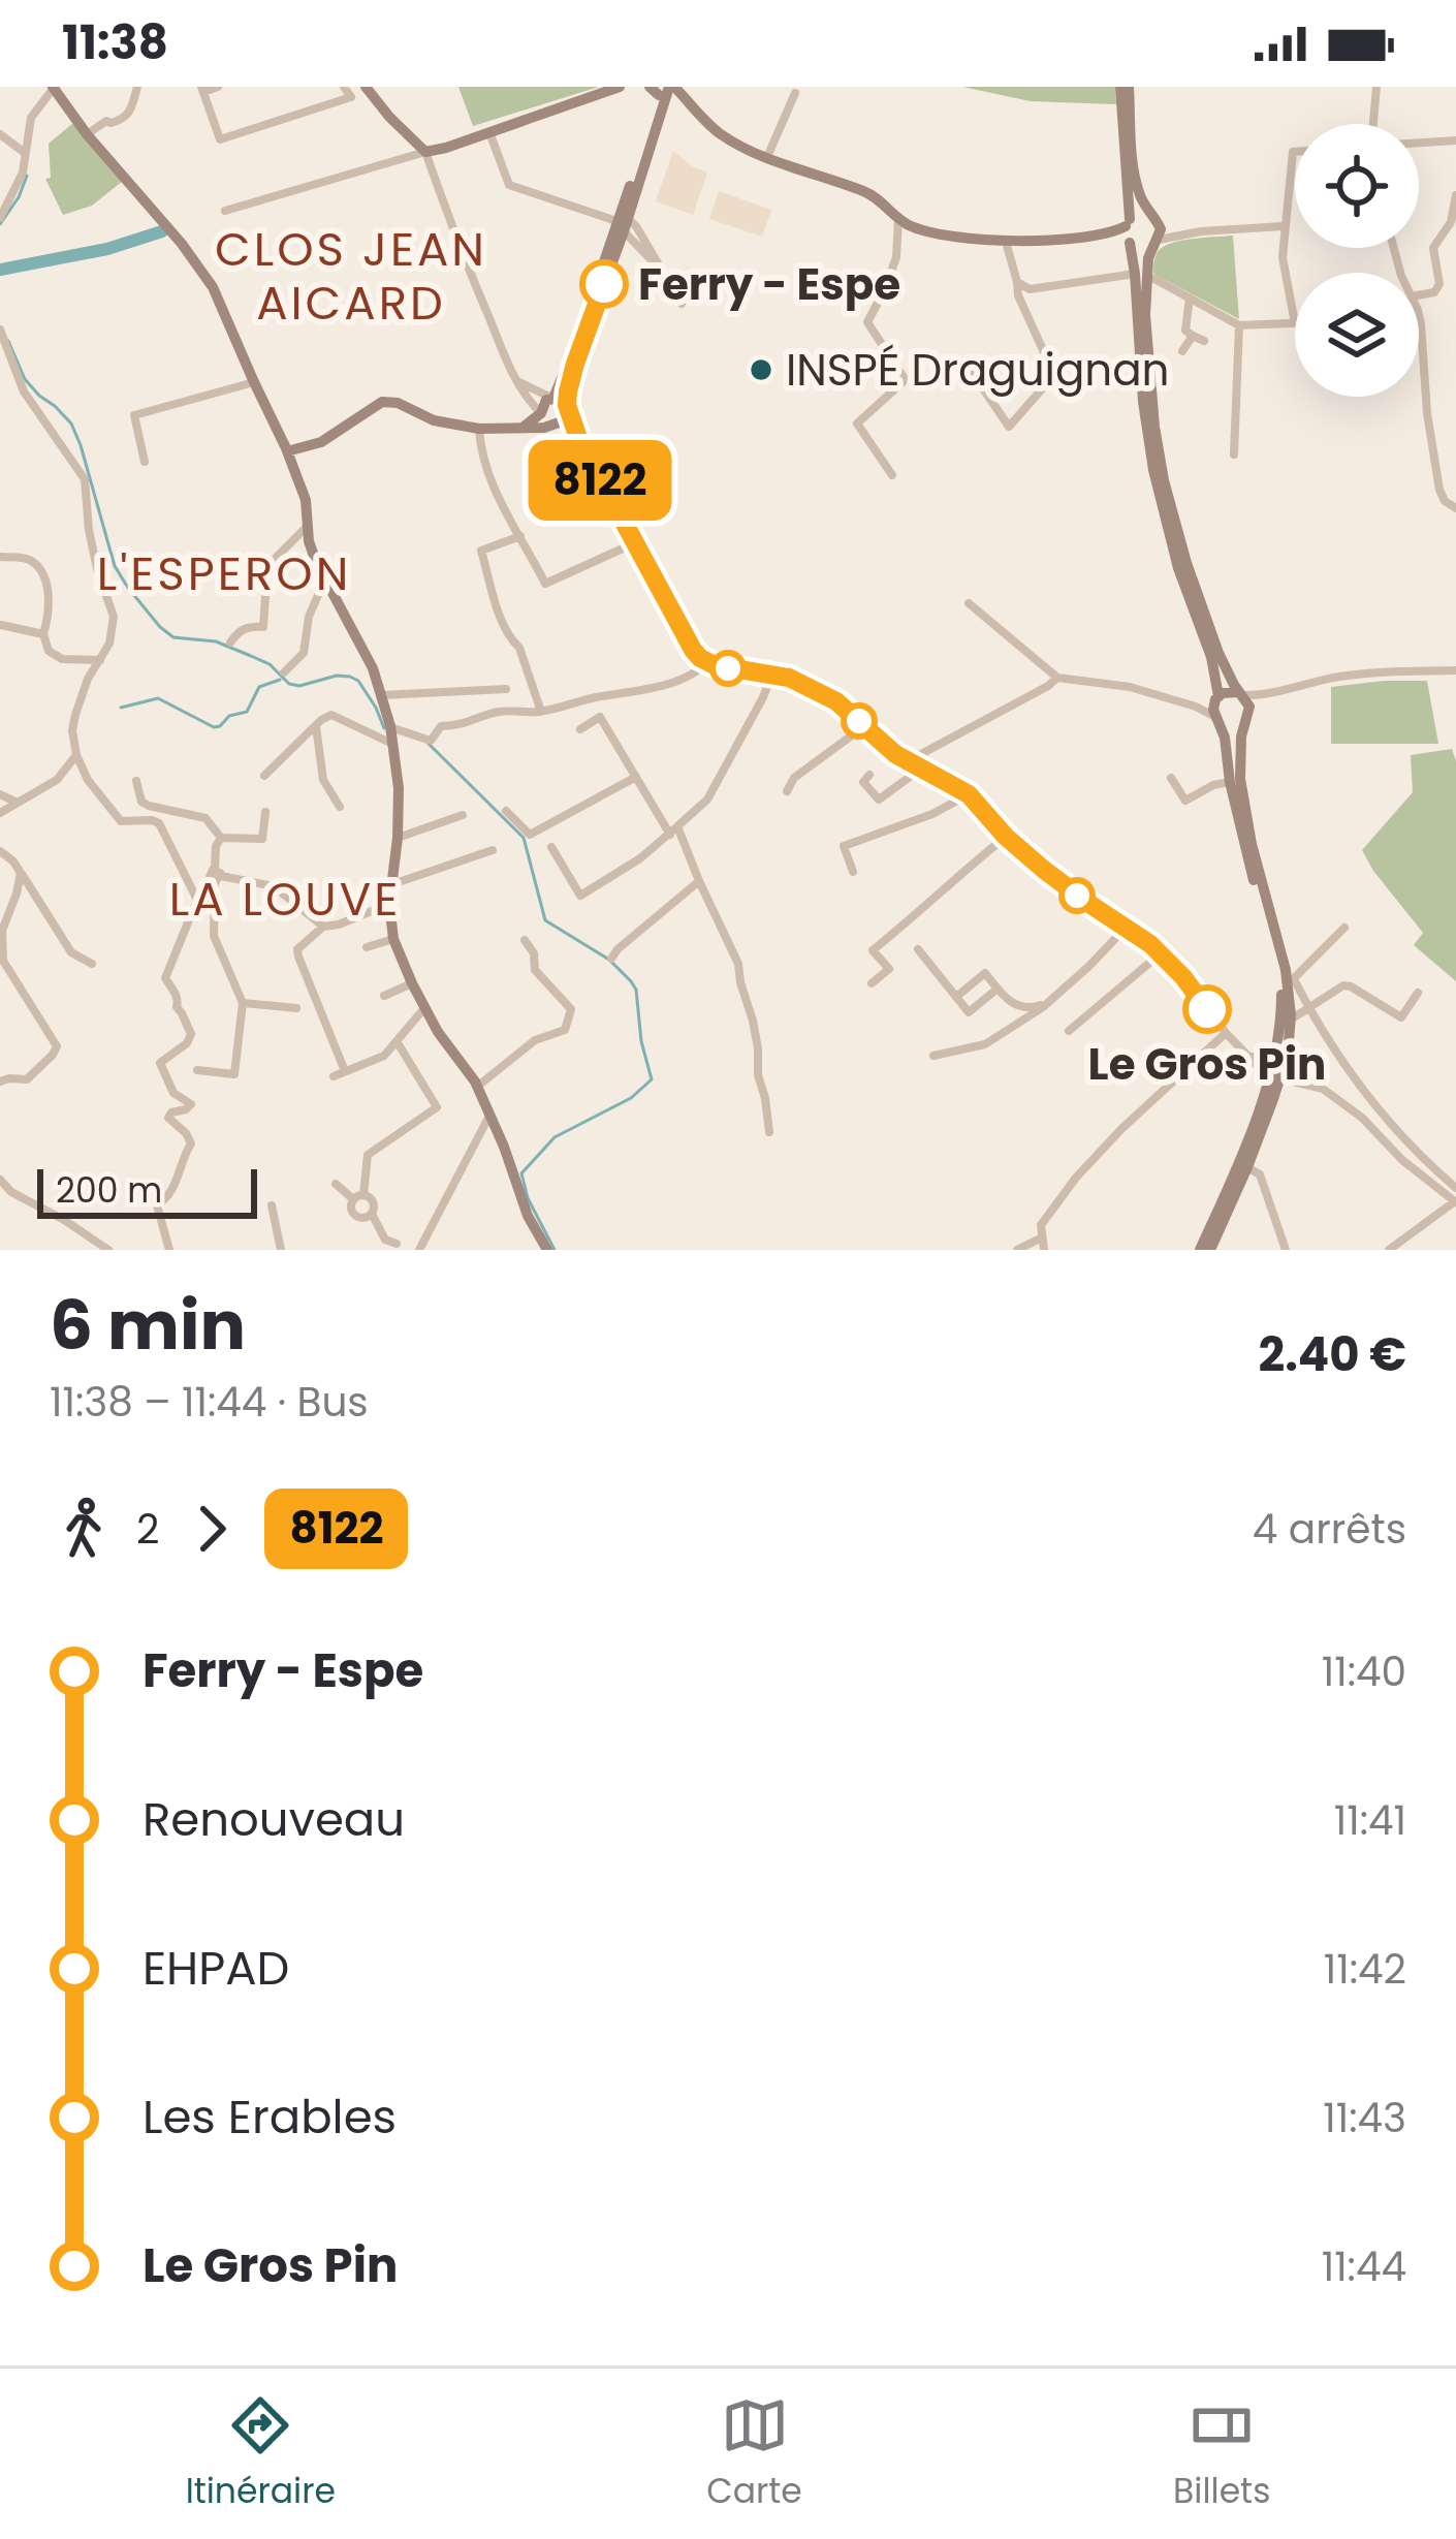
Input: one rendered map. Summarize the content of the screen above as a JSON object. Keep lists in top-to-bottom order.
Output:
{
  "districts": ["CLOS JEAN AICARD", "L'ESPERON", "LA LOUVE"],
  "places": ["Ferry - Espe", "INSPÉ Draguignan", "Le Gros Pin"],
  "lines": ["bus line 8122"],
  "scale_bar": "200 m",
  "page": {
    "status": "11:38",
    "on_map": "8122",
    "scale": "200 m",
    "heading": ["6 min", "11:38 – 11:44 · Bus", "2.40 €"],
    "legs": ["2", "8122", "4 arrêts"],
    "list": [
      {
        "name": "Ferry - Espe",
        "value": "11:40"
      },
      {
        "name": "Renouveau",
        "value": "11:41"
      },
      {
        "name": "EHPAD",
        "value": "11:42"
      },
      {
        "name": "Les Erables",
        "value": "11:43"
      },
      {
        "name": "Le Gros Pin",
        "value": "11:44"
      }
    ],
    "tabs": ["Itinéraire", "Carte", "Billets"]
  }
}
